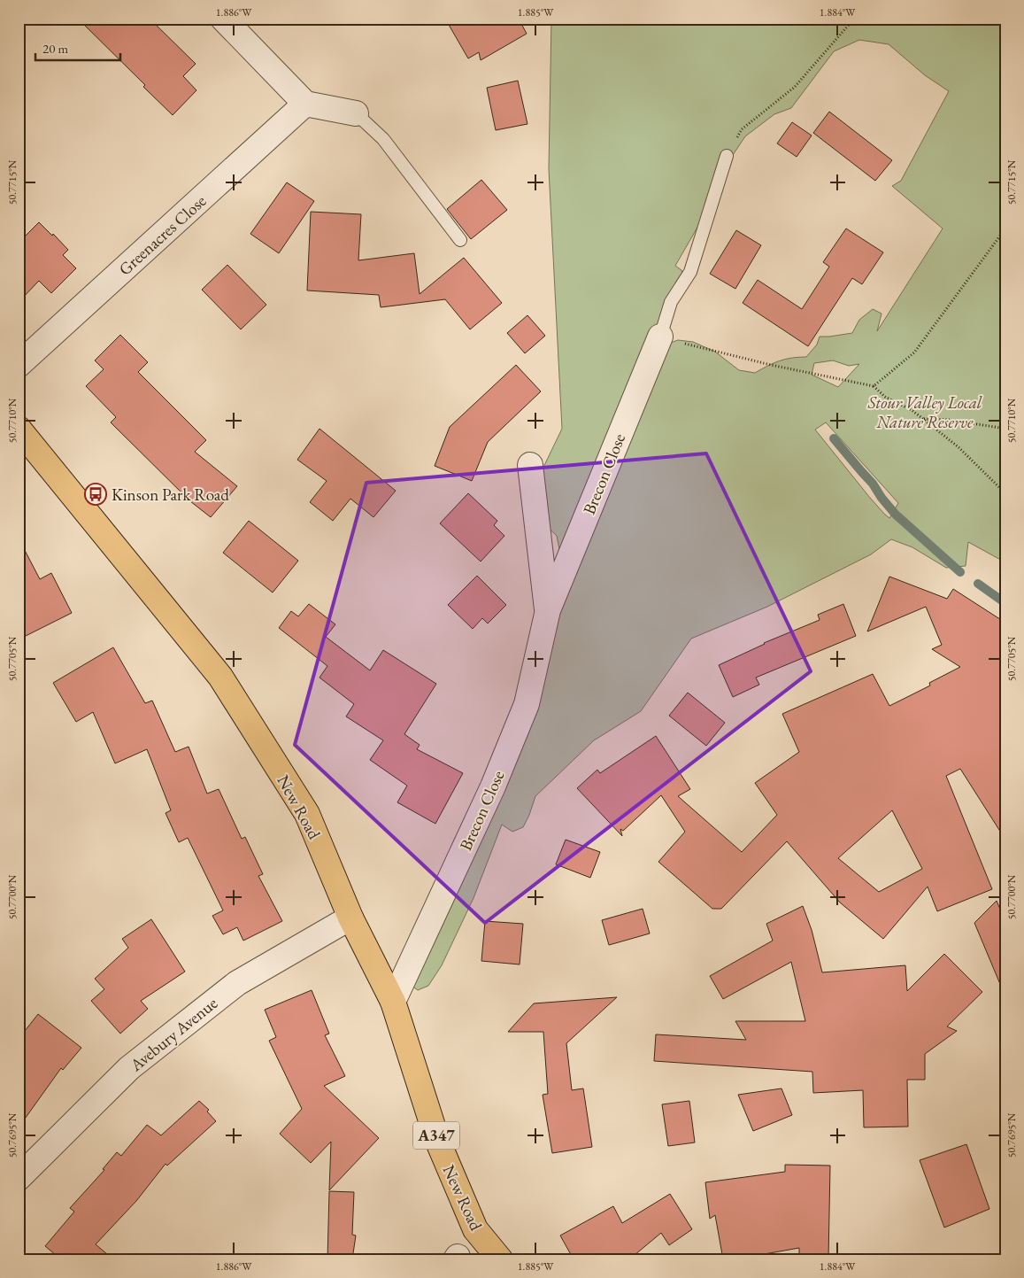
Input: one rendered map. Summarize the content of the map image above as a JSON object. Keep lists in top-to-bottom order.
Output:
{
  "streets": {
    "main road": ["New Road", "A347"],
    "street": ["Greenacres Close", "Brecon Close", "Avebury Avenue"]
  },
  "crossings": [
    ["Brecon Close", "New Road"],
    ["New Road", "Avebury Avenue"]
  ],
  "parks": ["Stour Valley Local Nature Reserve"],
  "places": {
    "bus stop": ["Kinson Park Road"]
  },
  "scale_bar": "20 m",
  "coordinates": [
    "1.886°W",
    "1.885°W",
    "1.884°W",
    "50.7715°N",
    "50.7710°N",
    "50.7705°N",
    "50.7700°N",
    "50.7695°N"
  ]
}
